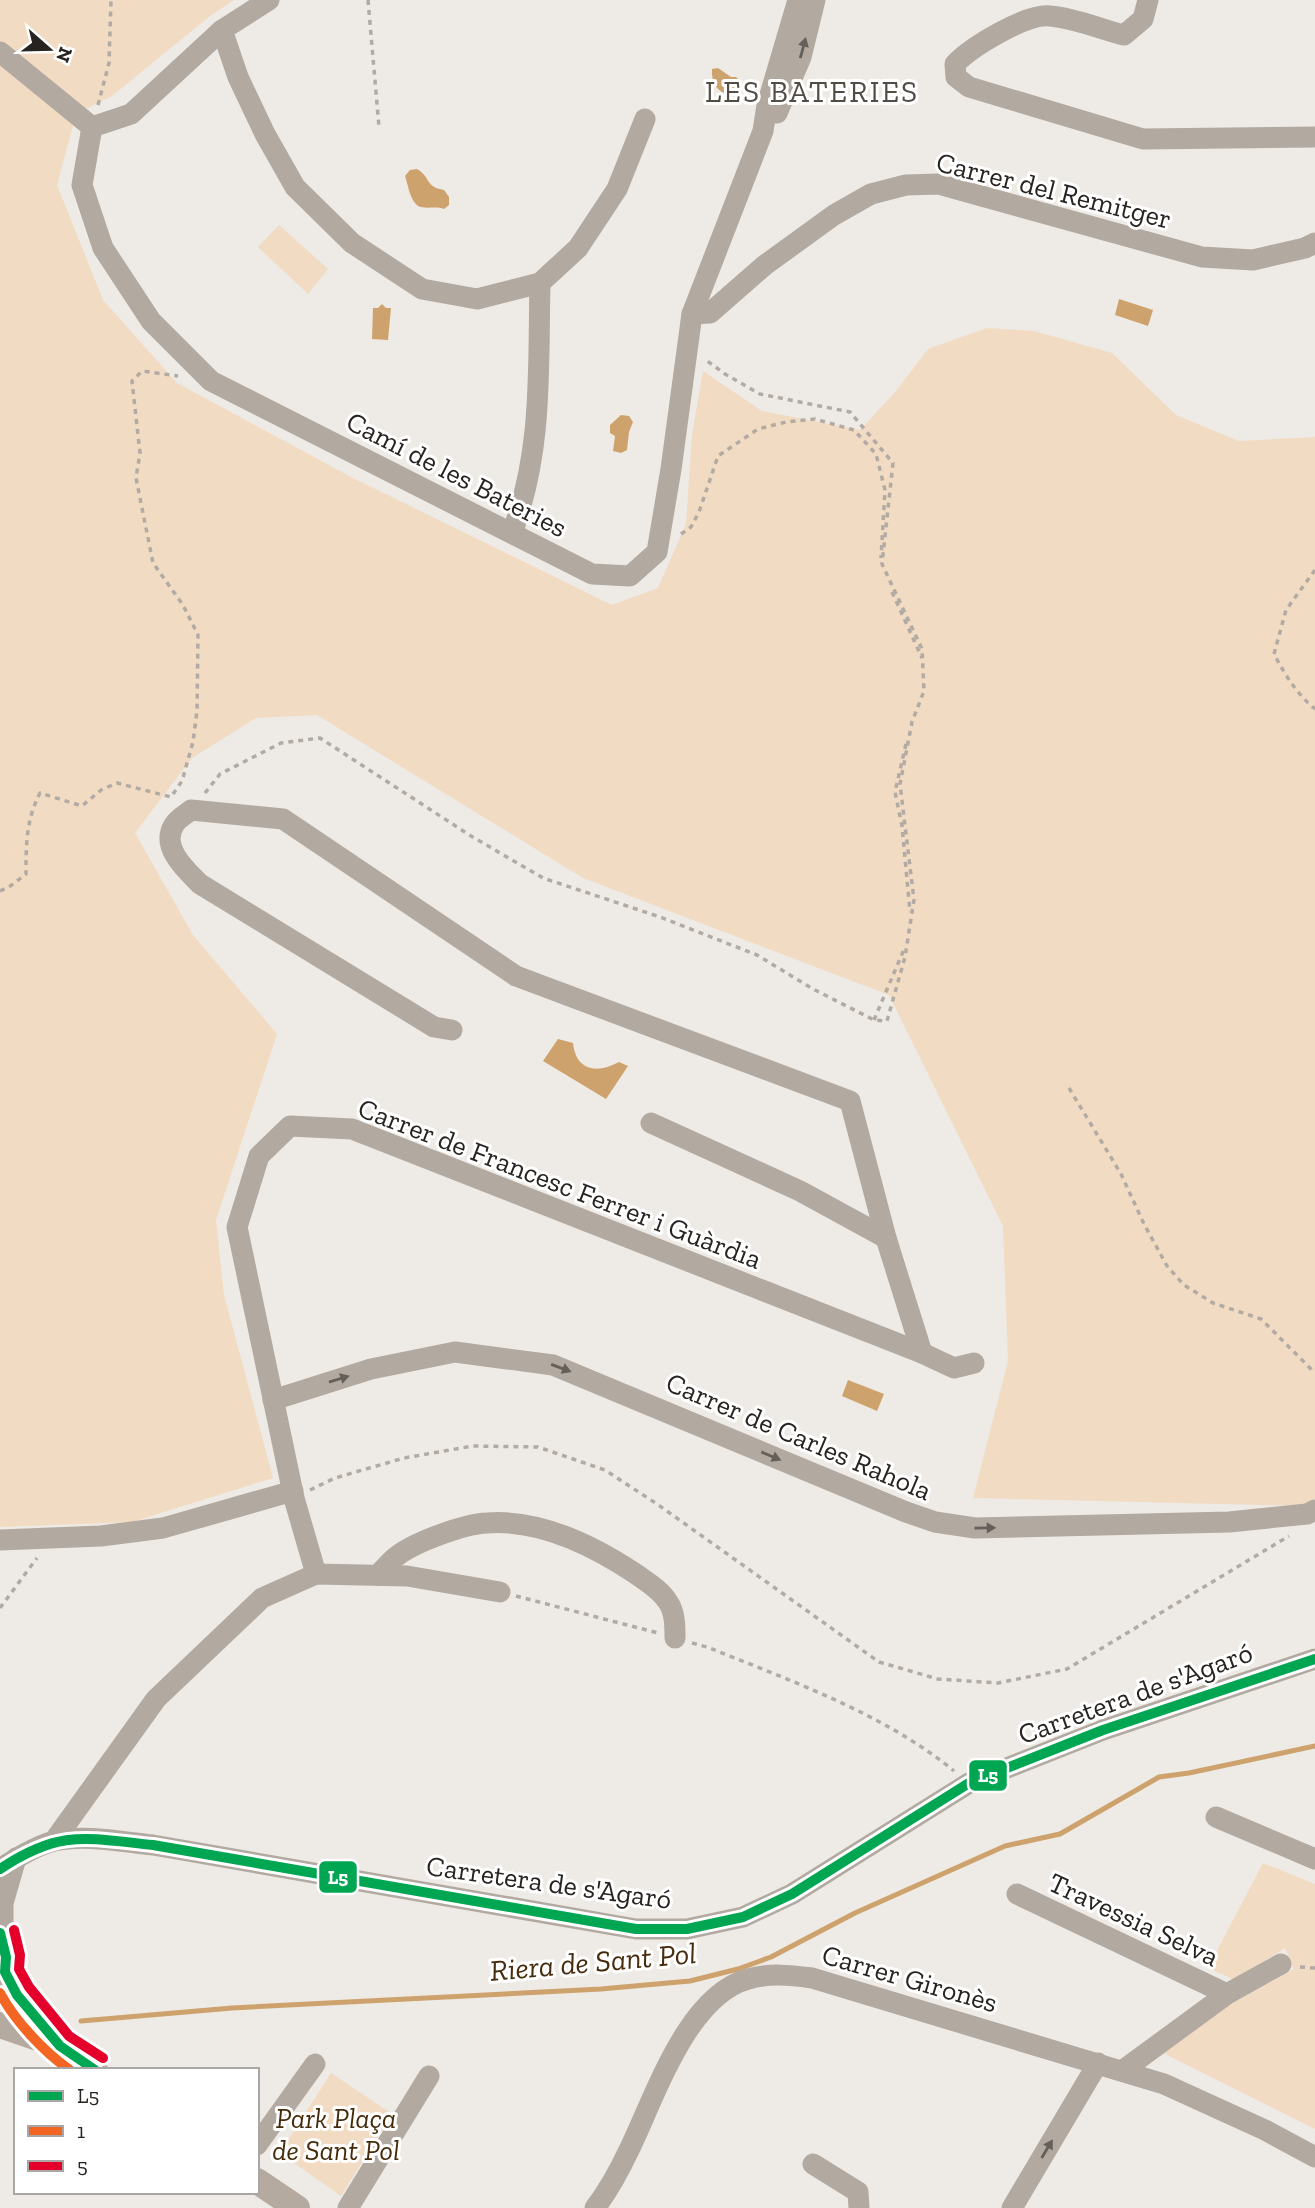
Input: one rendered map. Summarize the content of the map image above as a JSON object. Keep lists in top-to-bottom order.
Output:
{
  "streets": {
    "street": [
      "Carrer del Remitger",
      "Camí de les Bateries",
      "Carrer de Francesc Ferrer i Guàrdia",
      "Carrer de Carles Rahola",
      "Carretera de s'Agaró",
      "Travessia Selva",
      "Carrer Gironès"
    ]
  },
  "crossings": [
    ["Carrer de Francesc Ferrer i Guàrdia", "Carrer de Carles Rahola"],
    ["Travessia Selva", "Carrer Gironès"]
  ],
  "one_way": ["Carrer de Carles Rahola"],
  "districts": ["LES BATERIES"],
  "water": ["Riera de Sant Pol"],
  "parks": ["Park Plaça de Sant Pol"],
  "lines": ["transit line L5", "transit line 5", "transit line 1"],
  "legend": ["L5", "1", "5"],
  "north": "right"
}
